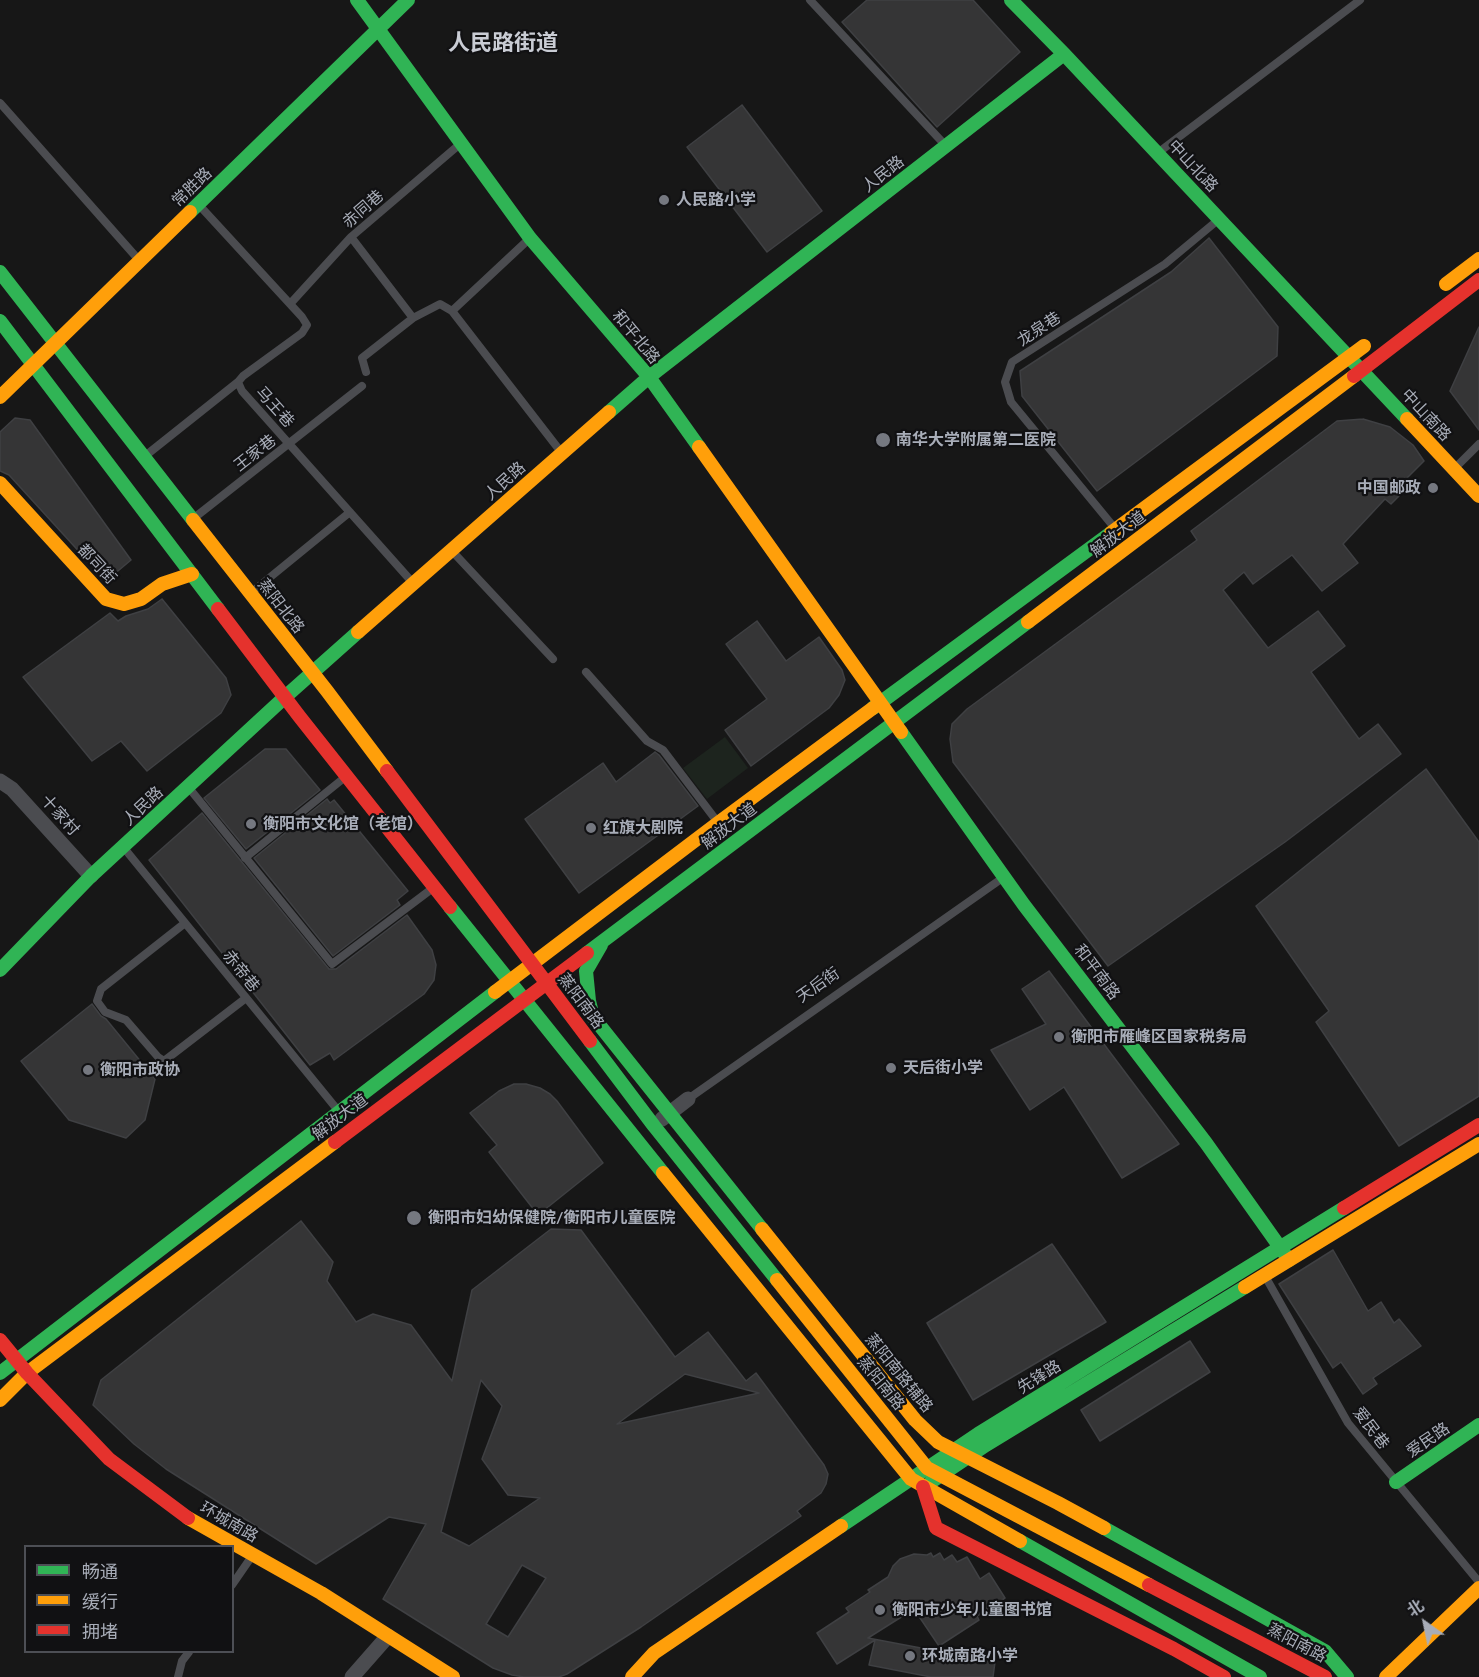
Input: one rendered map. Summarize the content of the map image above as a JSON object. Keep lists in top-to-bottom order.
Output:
{
  "streets": {
    "main road": [
      "中山北路",
      "人民路",
      "常胜路",
      "和平北路",
      "中山南路",
      "解放大道",
      "都司街",
      "蒸阳北路",
      "和平南路",
      "蒸阳南路",
      "蒸阳南路辅路",
      "先锋路",
      "爱民路",
      "环城南路"
    ],
    "street": ["十家村", "天后街"],
    "lane": [
      "赤同巷",
      "龙泉巷",
      "马王巷",
      "王家巷",
      "赤帝巷",
      "爱民巷"
    ]
  },
  "crossings": [
    ["中山北路", "人民路"],
    ["中山北路", "龙泉巷"],
    ["中山北路", "中山南路"],
    ["中山北路", "解放大道"],
    ["人民路", "和平北路"],
    ["人民路", "马王巷"],
    ["人民路", "蒸阳北路"],
    ["人民路", "十家村"],
    ["人民路", "赤帝巷"],
    ["常胜路", "和平北路"],
    ["常胜路", "马王巷"],
    ["常胜路", "蒸阳北路"],
    ["赤同巷", "和平北路"],
    ["赤同巷", "马王巷"],
    ["龙泉巷", "解放大道"],
    ["和平北路", "解放大道"],
    ["和平北路", "和平南路"],
    ["马王巷", "王家巷"],
    ["中山南路", "解放大道"],
    ["王家巷", "蒸阳北路"],
    ["解放大道", "蒸阳北路"],
    ["解放大道", "赤帝巷"],
    ["解放大道", "和平南路"],
    ["解放大道", "蒸阳南路"],
    ["解放大道", "蒸阳南路辅路"],
    ["解放大道", "环城南路"],
    ["蒸阳北路", "蒸阳南路"],
    ["和平南路", "天后街"],
    ["和平南路", "先锋路"],
    ["天后街", "蒸阳南路"],
    ["天后街", "蒸阳南路辅路"],
    ["蒸阳南路", "先锋路"],
    ["蒸阳南路辅路", "先锋路"],
    ["先锋路", "爱民巷"],
    ["爱民巷", "爱民路"]
  ],
  "districts": ["人民路街道"],
  "places": [
    "人民路小学",
    "南华大学附属第二医院",
    "中国邮政",
    "衡阳市文化馆（老馆）",
    "红旗大剧院",
    "衡阳市雁峰区国家税务局",
    "天后街小学",
    "衡阳市政协",
    "衡阳市妇幼保健院/衡阳市儿童医院",
    "衡阳市少年儿童图书馆",
    "环城南路小学"
  ],
  "legend": ["畅通", "缓行", "拥堵"],
  "north": "top left"
}
